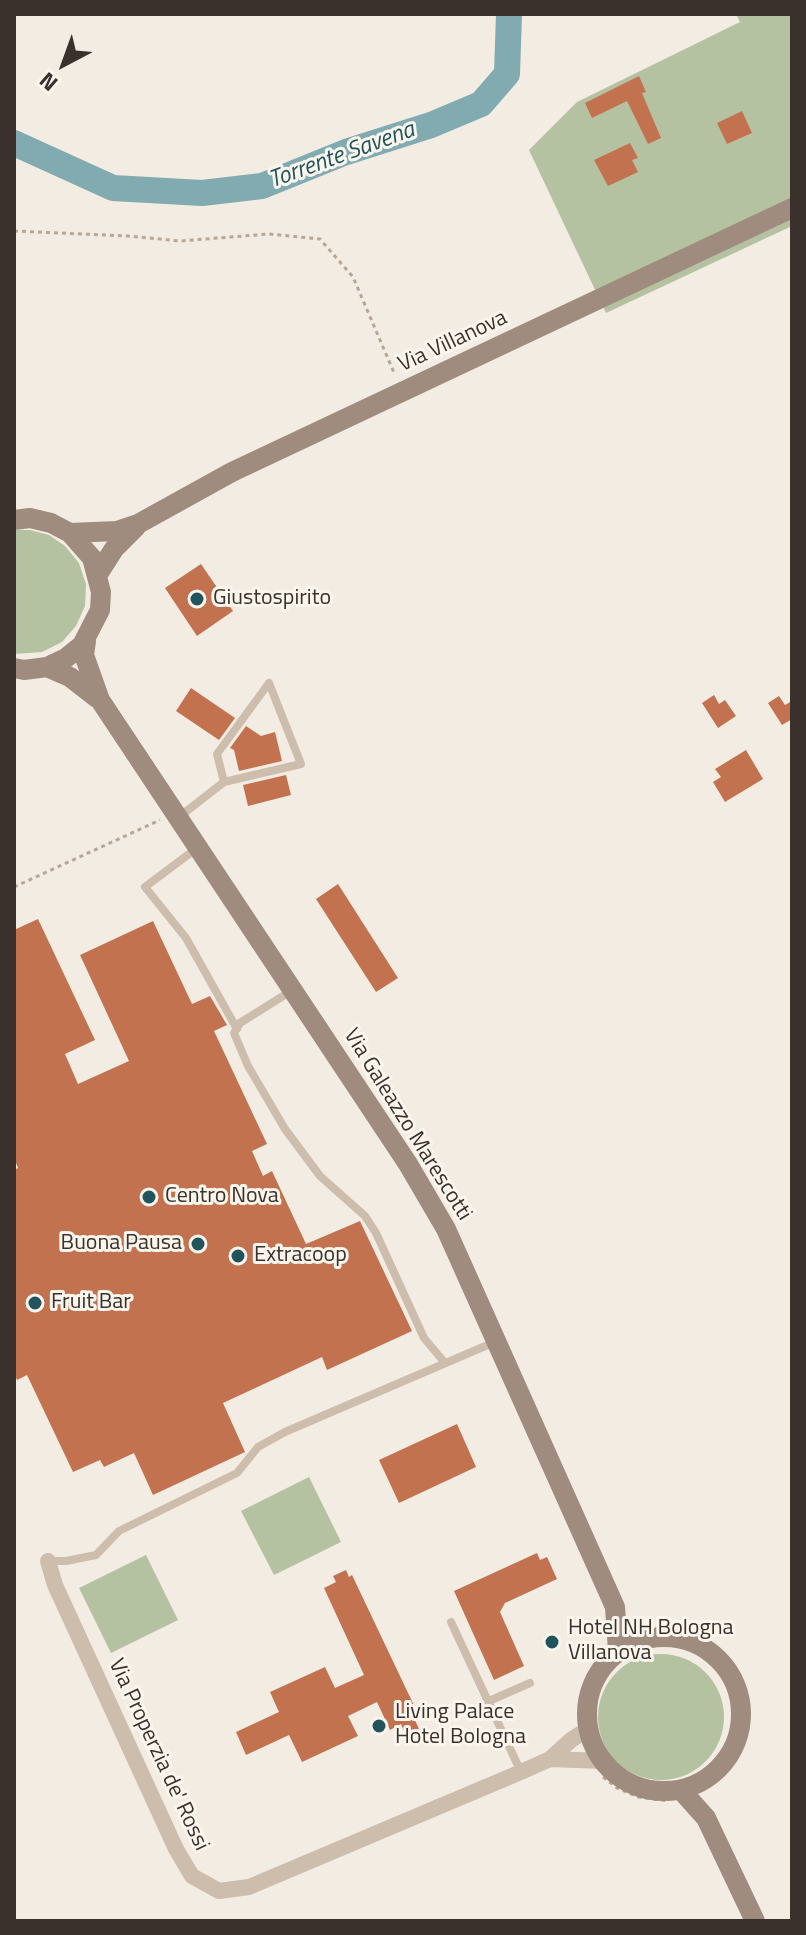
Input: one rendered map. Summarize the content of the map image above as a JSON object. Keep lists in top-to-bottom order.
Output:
{
  "streets": {
    "street": ["Via Villanova", "Via Galeazzo Marescotti", "Via Properzia de' Rossi"]
  },
  "crossings": [
    ["Via Galeazzo Marescotti", "Via Properzia de' Rossi"]
  ],
  "water": ["Torrente Savena"],
  "places": [
    "Giustospirito",
    "Centro Nova",
    "Buona Pausa",
    "Extracoop",
    "Fruit Bar",
    "Hotel NH Bologna Villanova",
    "Living Palace Hotel Bologna"
  ],
  "north": "bottom left"
}
